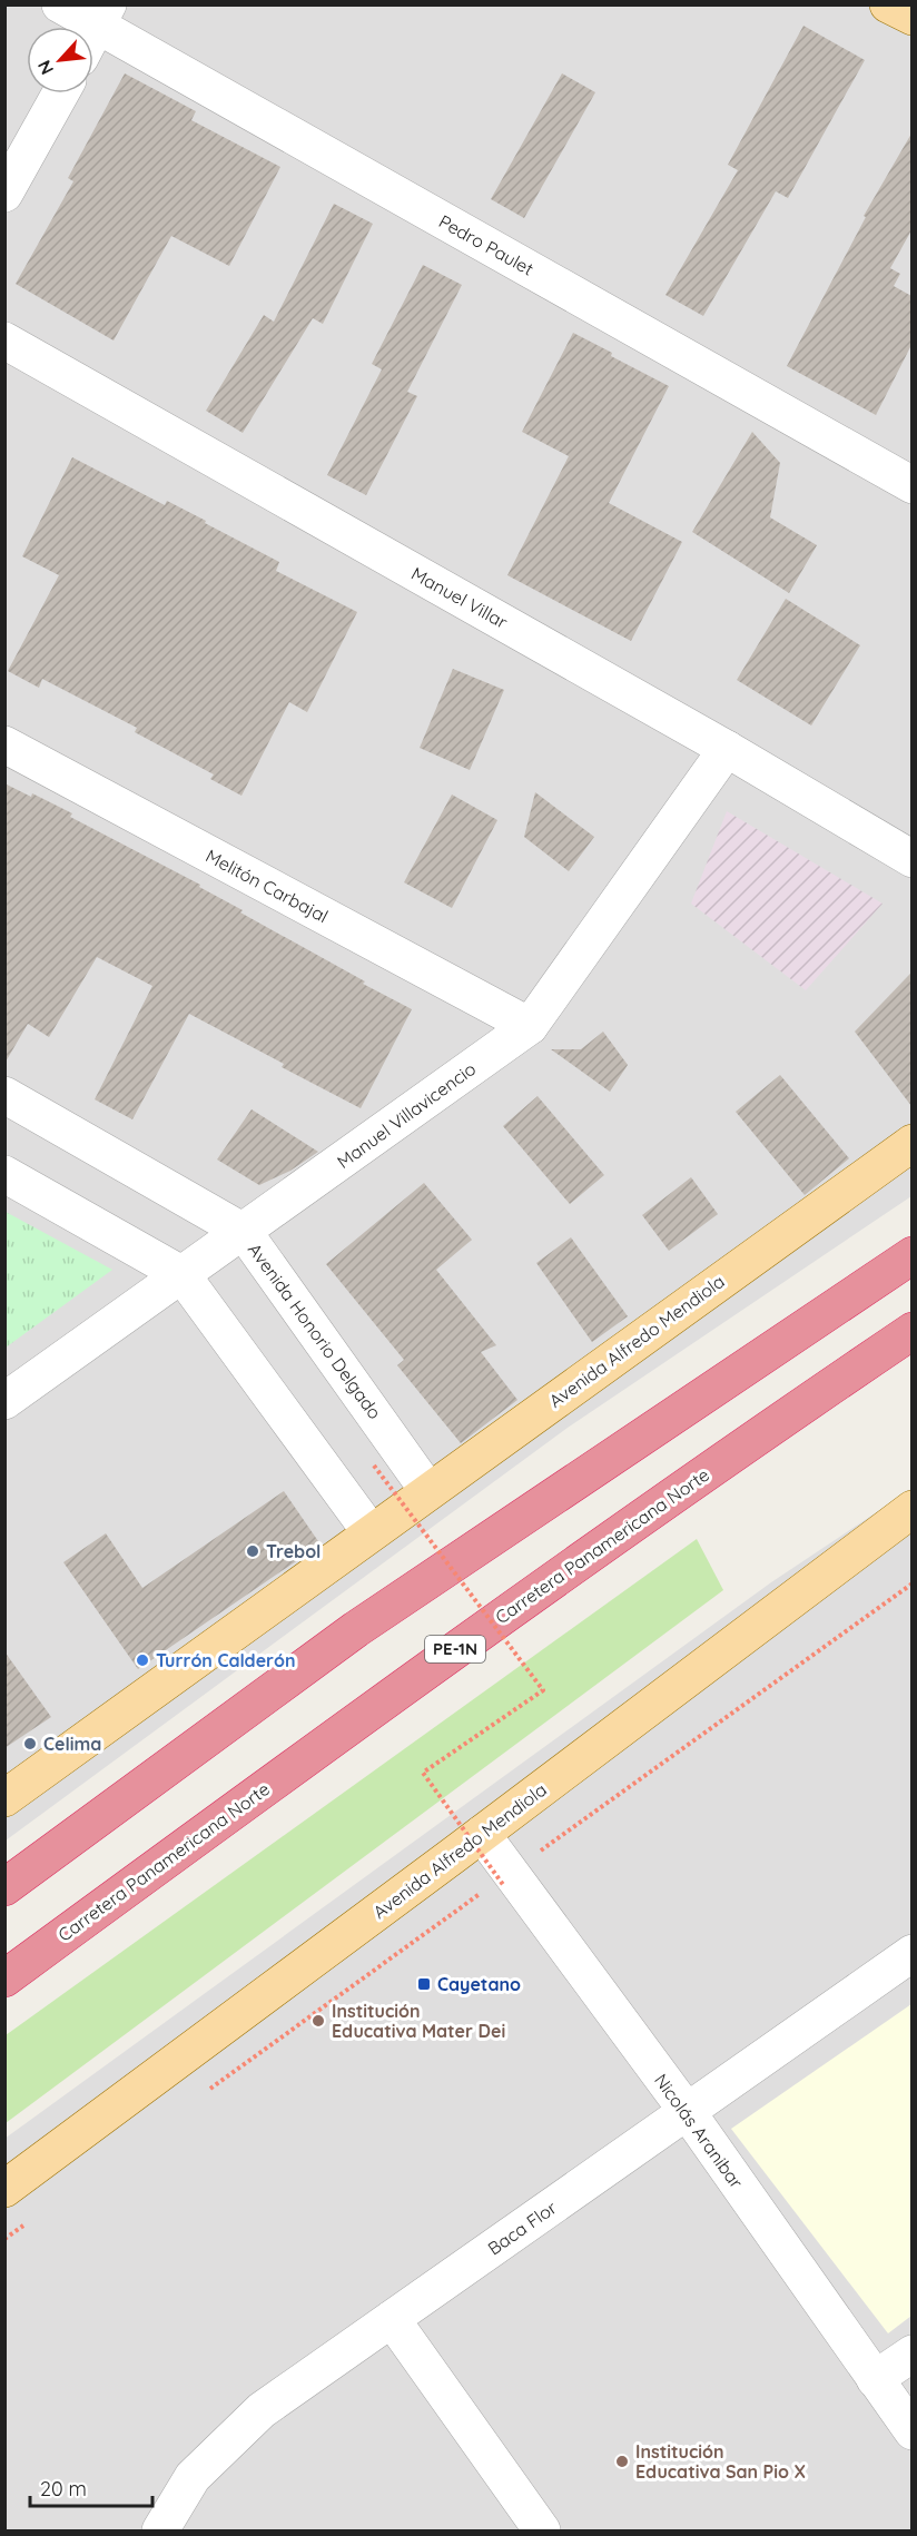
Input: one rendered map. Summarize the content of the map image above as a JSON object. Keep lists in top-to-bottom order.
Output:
{
  "streets": {
    "highway": ["Carretera Panamericana Norte", "PE-1N"],
    "main road": ["Avenida Alfredo Mendiola"],
    "street": [
      "Pedro Paulet",
      "Manuel Villar",
      "Melitón Carbajal",
      "Manuel Villavicencio",
      "Avenida Honorio Delgado",
      "Nicolás Aranibar",
      "Baca Flor"
    ]
  },
  "crossings": [
    ["Manuel Villar", "Manuel Villavicencio"],
    ["Melitón Carbajal", "Manuel Villavicencio"],
    ["Manuel Villavicencio", "Avenida Honorio Delgado"],
    ["Avenida Honorio Delgado", "Avenida Alfredo Mendiola"],
    ["Avenida Alfredo Mendiola", "Nicolás Aranibar"],
    ["Nicolás Aranibar", "Baca Flor"]
  ],
  "places": {
    "other": [
      "Trebol",
      "Turrón Calderón",
      "Celima",
      "Institución Educativa Mater Dei",
      "Institución Educativa San Pio X"
    ],
    "transit": ["Cayetano"]
  },
  "scale_bar": "20 m",
  "north": "bottom left"
}
